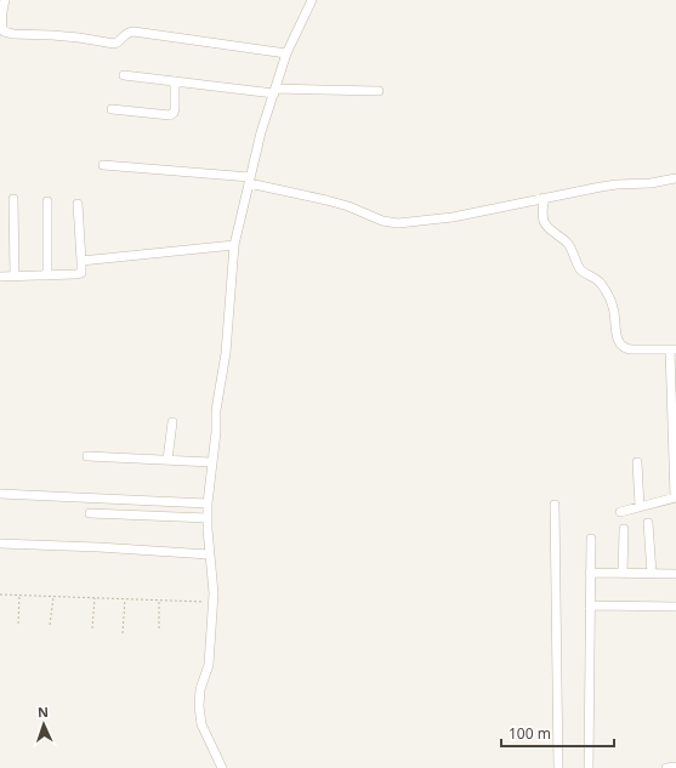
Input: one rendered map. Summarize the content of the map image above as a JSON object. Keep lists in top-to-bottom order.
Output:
{
  "scale_bar": "100 m",
  "north": "top"
}
